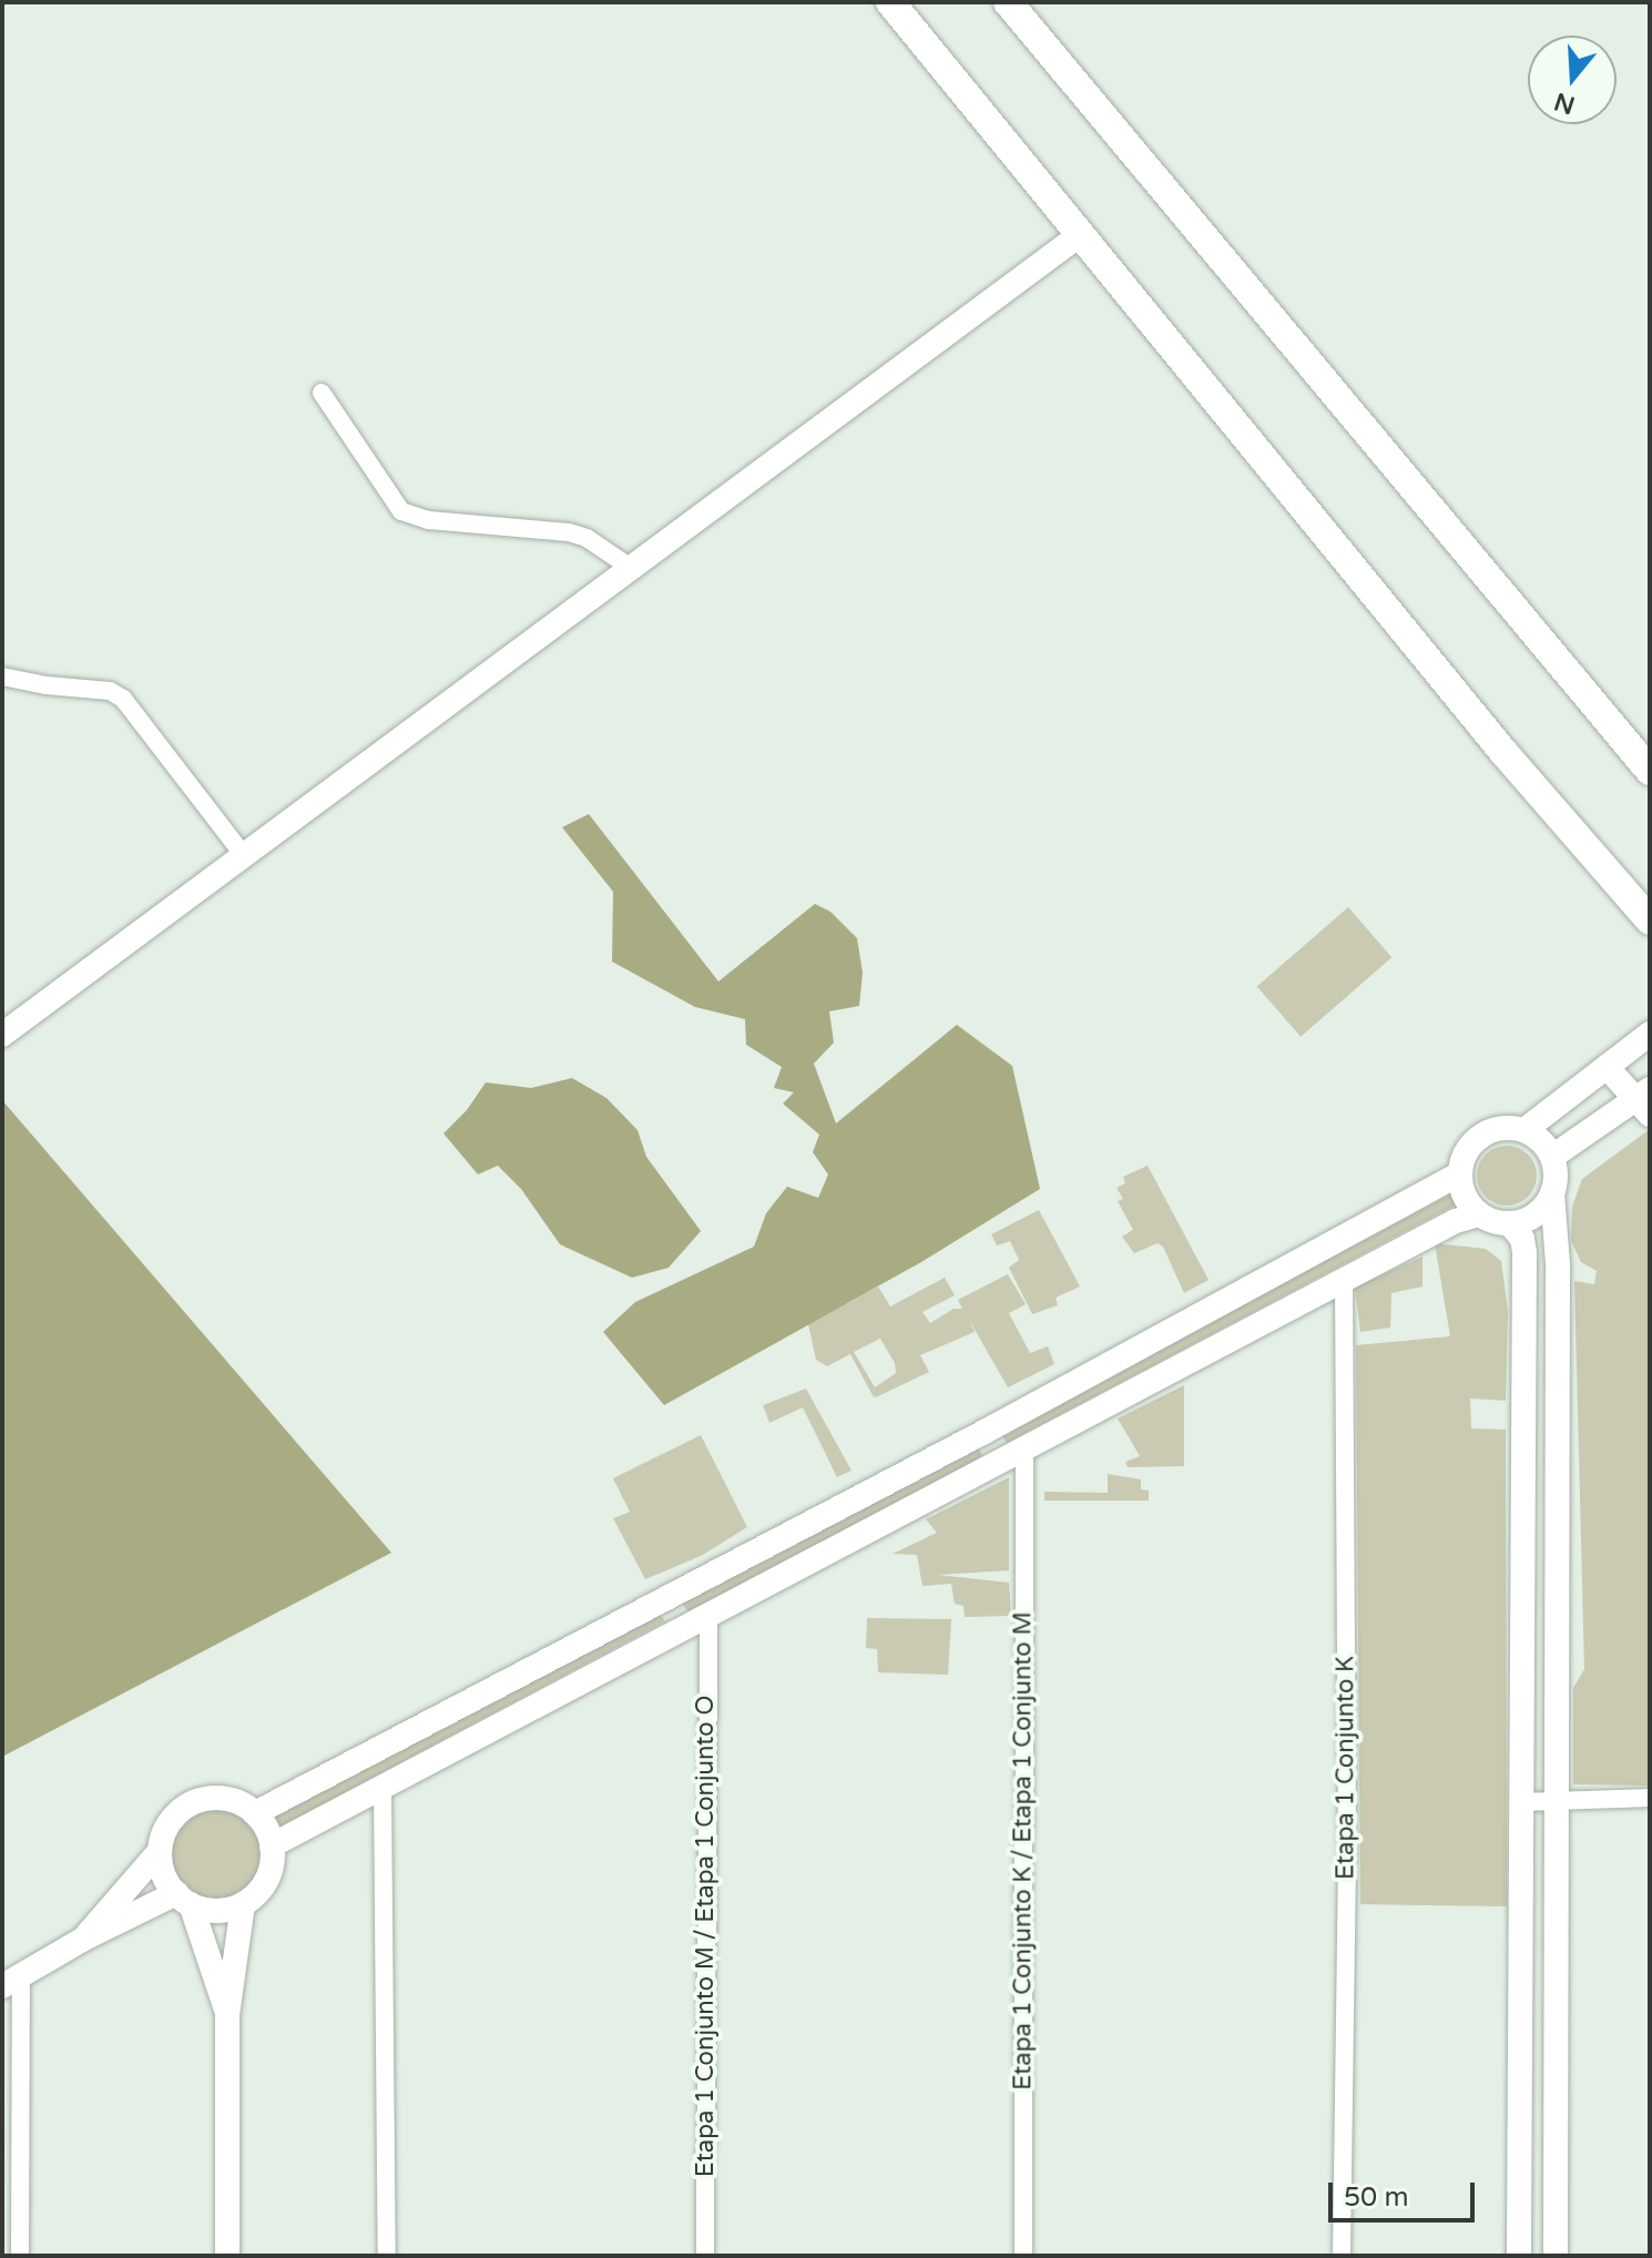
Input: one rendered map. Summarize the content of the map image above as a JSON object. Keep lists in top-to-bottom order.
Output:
{
  "streets": {
    "street": ["Etapa 1 Conjunto K", "Etapa 1 Conjunto K / Etapa 1 Conjunto M", "Etapa 1 Conjunto M / Etapa 1 Conjunto O"]
  },
  "scale_bar": "50 m",
  "north": "bottom"
}
